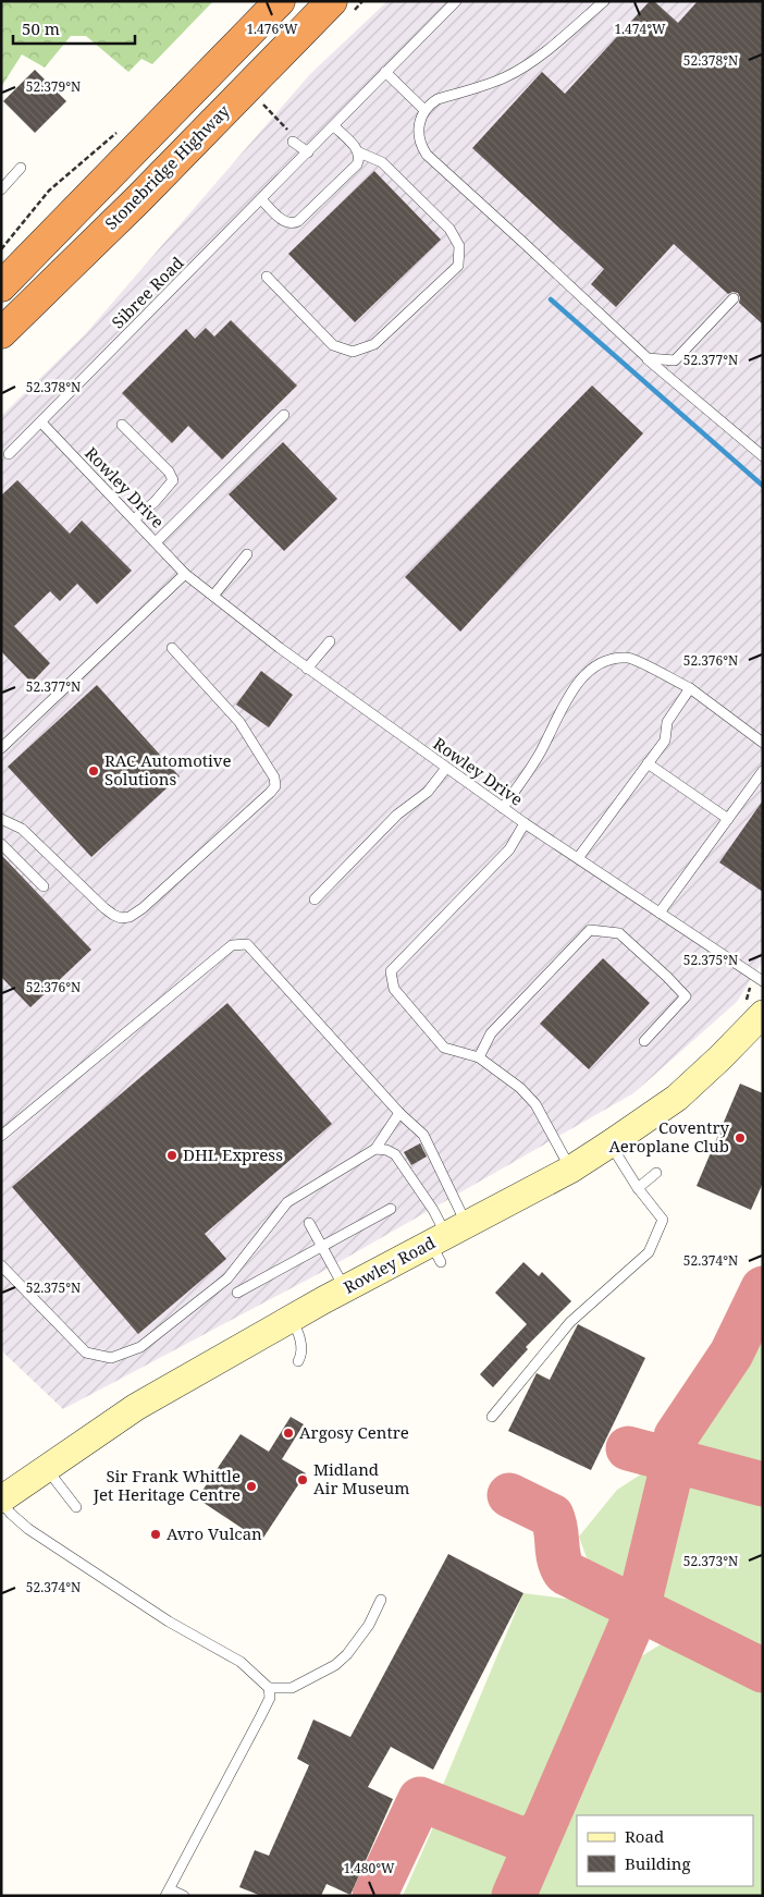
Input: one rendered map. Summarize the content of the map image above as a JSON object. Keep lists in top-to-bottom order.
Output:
{
  "streets": {
    "highway": ["Stonebridge Highway"],
    "street": ["Rowley Road"],
    "lane": ["Sibree Road", "Rowley Drive"]
  },
  "crossings": [
    ["Sibree Road", "Rowley Drive"]
  ],
  "places": [
    "RAC Automotive Solutions",
    "Coventry Aeroplane Club",
    "DHL Express",
    "Argosy Centre",
    "Midland Air Museum",
    "Sir Frank Whittle Jet Heritage Centre",
    "Avro Vulcan"
  ],
  "legend": ["Road", "Building"],
  "scale_bar": "50 m",
  "coordinates": [
    "1.474°W",
    "1.476°W",
    "52.378°N",
    "52.379°N",
    "52.377°N",
    "52.376°N",
    "52.375°N",
    "52.374°N",
    "52.373°N",
    "1.480°W"
  ]
}
